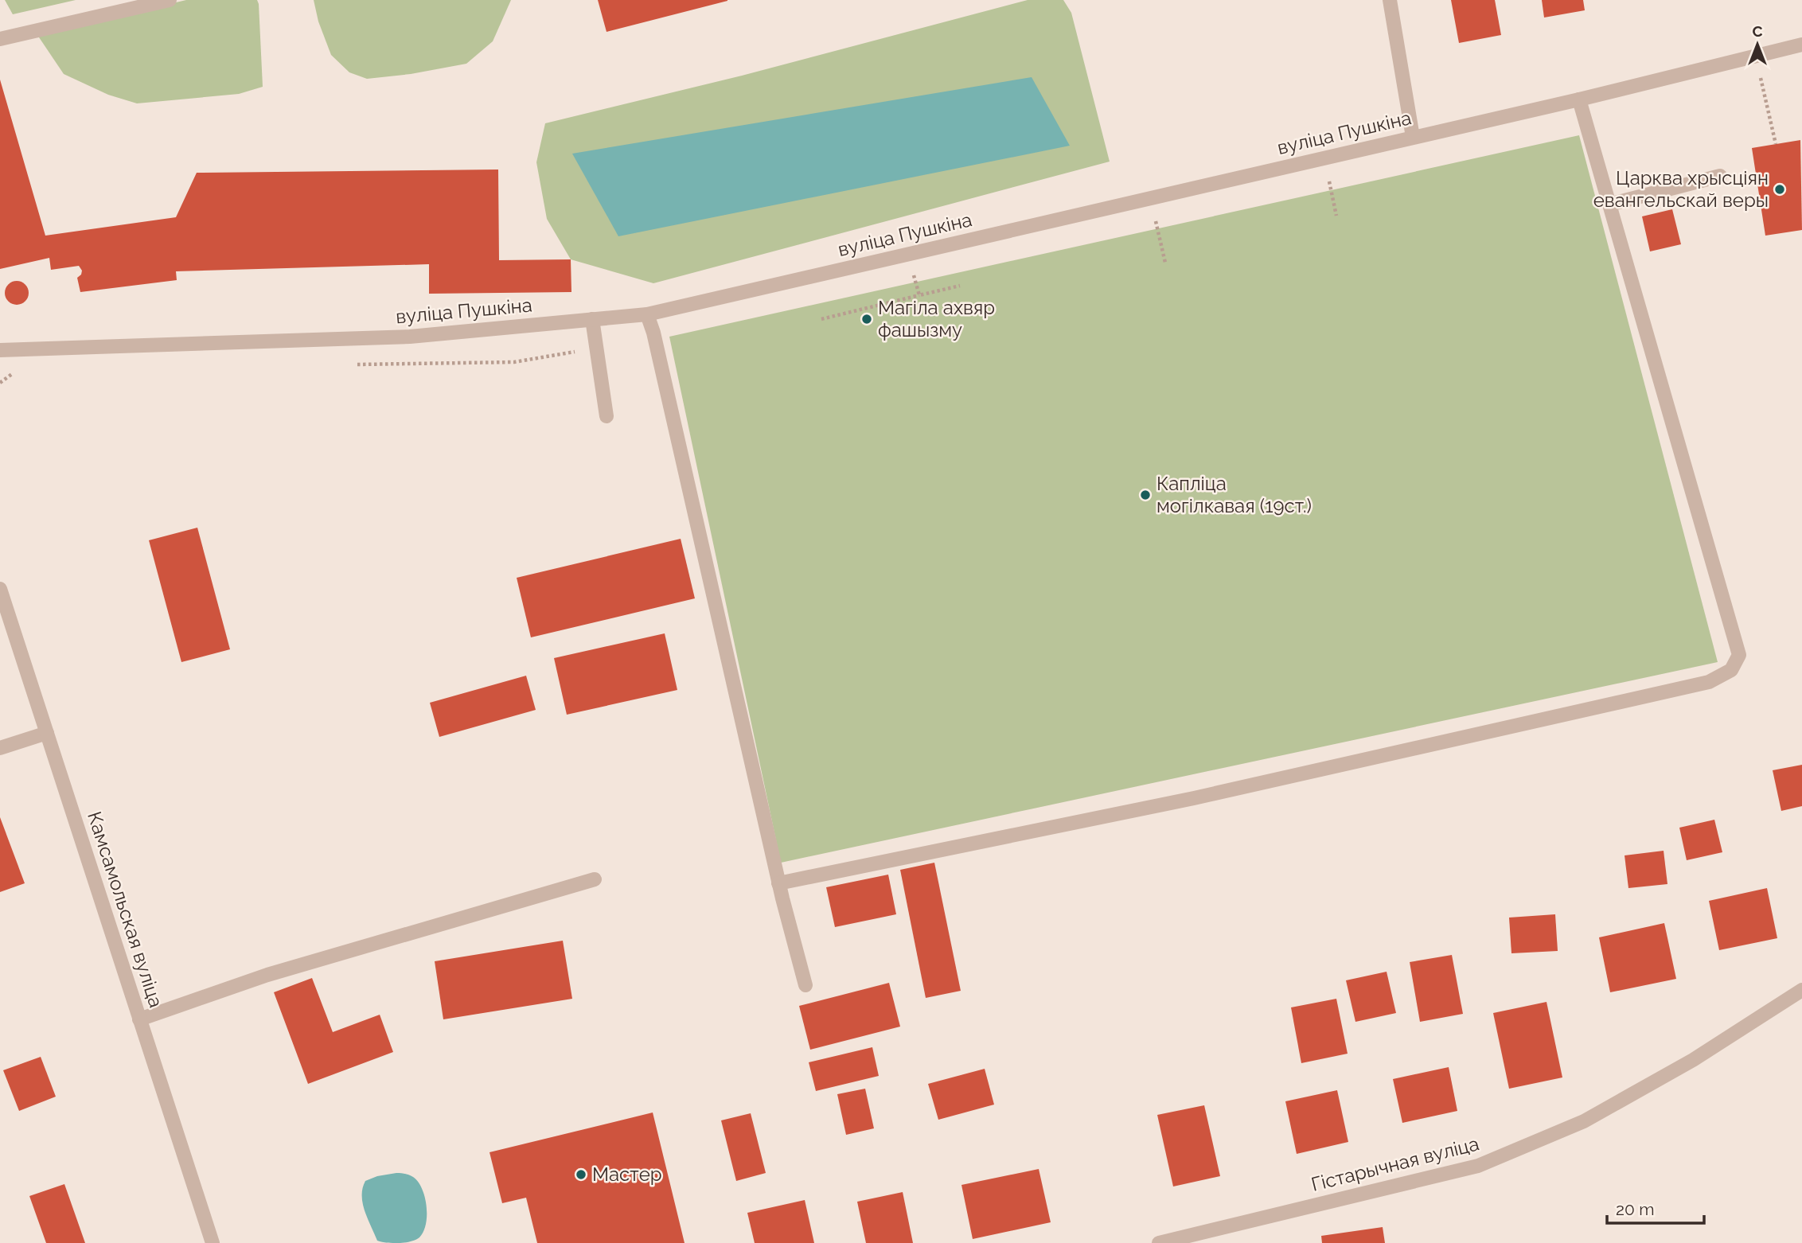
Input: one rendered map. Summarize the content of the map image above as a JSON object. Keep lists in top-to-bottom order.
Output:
{
  "streets": {
    "street": ["вуліца Пушкіна", "Камсамольская вуліца", "Гістарычная вуліца"]
  },
  "places": [
    "Царква хрысціян евангельскай веры",
    "Магіла ахвяр фашызму",
    "Капліца могілкавая (19ст.)",
    "Мастер"
  ],
  "scale_bar": "20 m",
  "north": "top"
}
